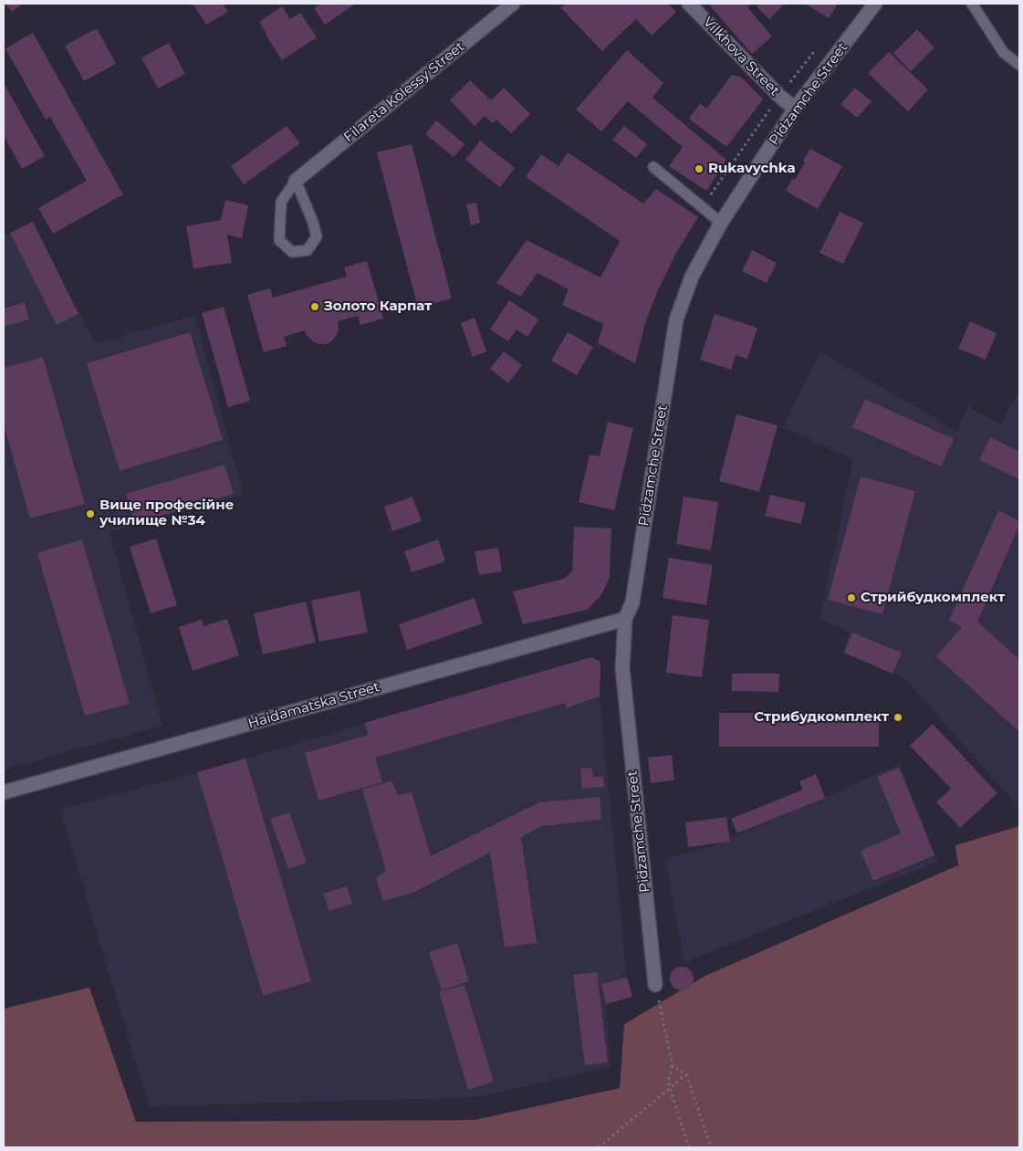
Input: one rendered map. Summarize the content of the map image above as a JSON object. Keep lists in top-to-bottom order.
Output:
{
  "streets": {
    "street": [
      "Vilkhova Street",
      "Filareta Kolessy Street",
      "Pidzamche Street",
      "Haidamatska Street"
    ]
  },
  "crossings": [
    ["Vilkhova Street", "Pidzamche Street"],
    ["Pidzamche Street", "Haidamatska Street"]
  ],
  "places": [
    "Rukavychka",
    "Золото Карпат",
    "Вище професійне училище №34",
    "Стрийбудкомплект",
    "Стрибудкомплект"
  ]
}
